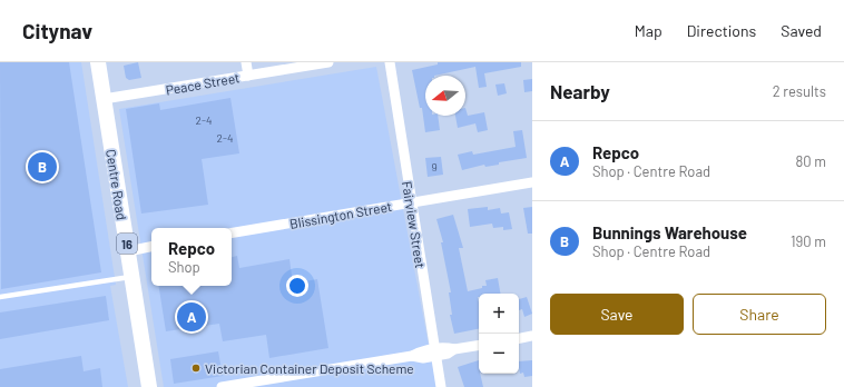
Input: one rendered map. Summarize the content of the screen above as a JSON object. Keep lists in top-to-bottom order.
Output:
{
  "streets": {
    "main road": ["Centre Road", "16"],
    "street": ["Peace Street", "Blissington Street", "Fairview Street"]
  },
  "crossings": [
    ["Peace Street", "Centre Road"],
    ["Blissington Street", "Fairview Street"]
  ],
  "places": ["Victorian Container Deposit Scheme"],
  "house_numbers": ["2-4", "2-4", "9"],
  "north": "left",
  "page": {
    "header": "Citynav",
    "nav": ["Map", "Directions", "Saved"],
    "heading": ["Nearby", "2 results"],
    "list": [
      {
        "mark": "A",
        "name": "Repco",
        "note": "Shop · Centre Road",
        "value": "80 m"
      },
      {
        "mark": "B",
        "name": "Bunnings Warehouse",
        "note": "Shop · Centre Road",
        "value": "190 m"
      }
    ],
    "pins": ["B", "A"],
    "popup": ["Repco", "Shop"],
    "buttons": ["Save", "Share"],
    "map_buttons": ["+", "−"]
  }
}
